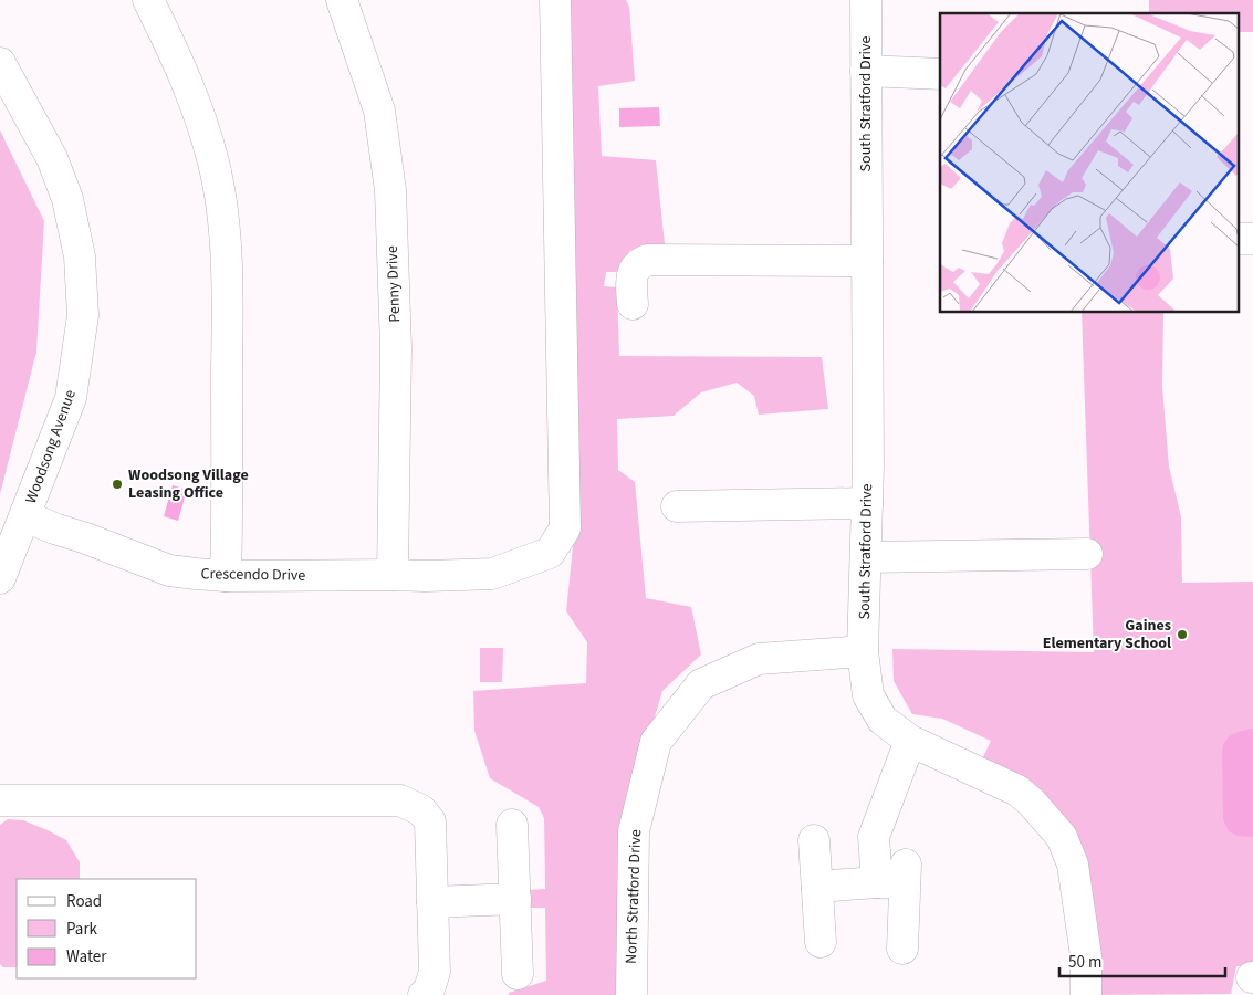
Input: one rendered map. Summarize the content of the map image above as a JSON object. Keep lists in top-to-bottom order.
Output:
{
  "streets": {
    "street": [
      "South Stratford Drive",
      "Penny Drive",
      "Woodsong Avenue",
      "Crescendo Drive",
      "North Stratford Drive"
    ]
  },
  "crossings": [
    ["South Stratford Drive", "North Stratford Drive"],
    ["Penny Drive", "Crescendo Drive"],
    ["Woodsong Avenue", "Crescendo Drive"]
  ],
  "places": ["Woodsong Village Leasing Office", "Gaines Elementary School"],
  "legend": ["Road", "Park", "Water"],
  "scale_bar": "50 m"
}
